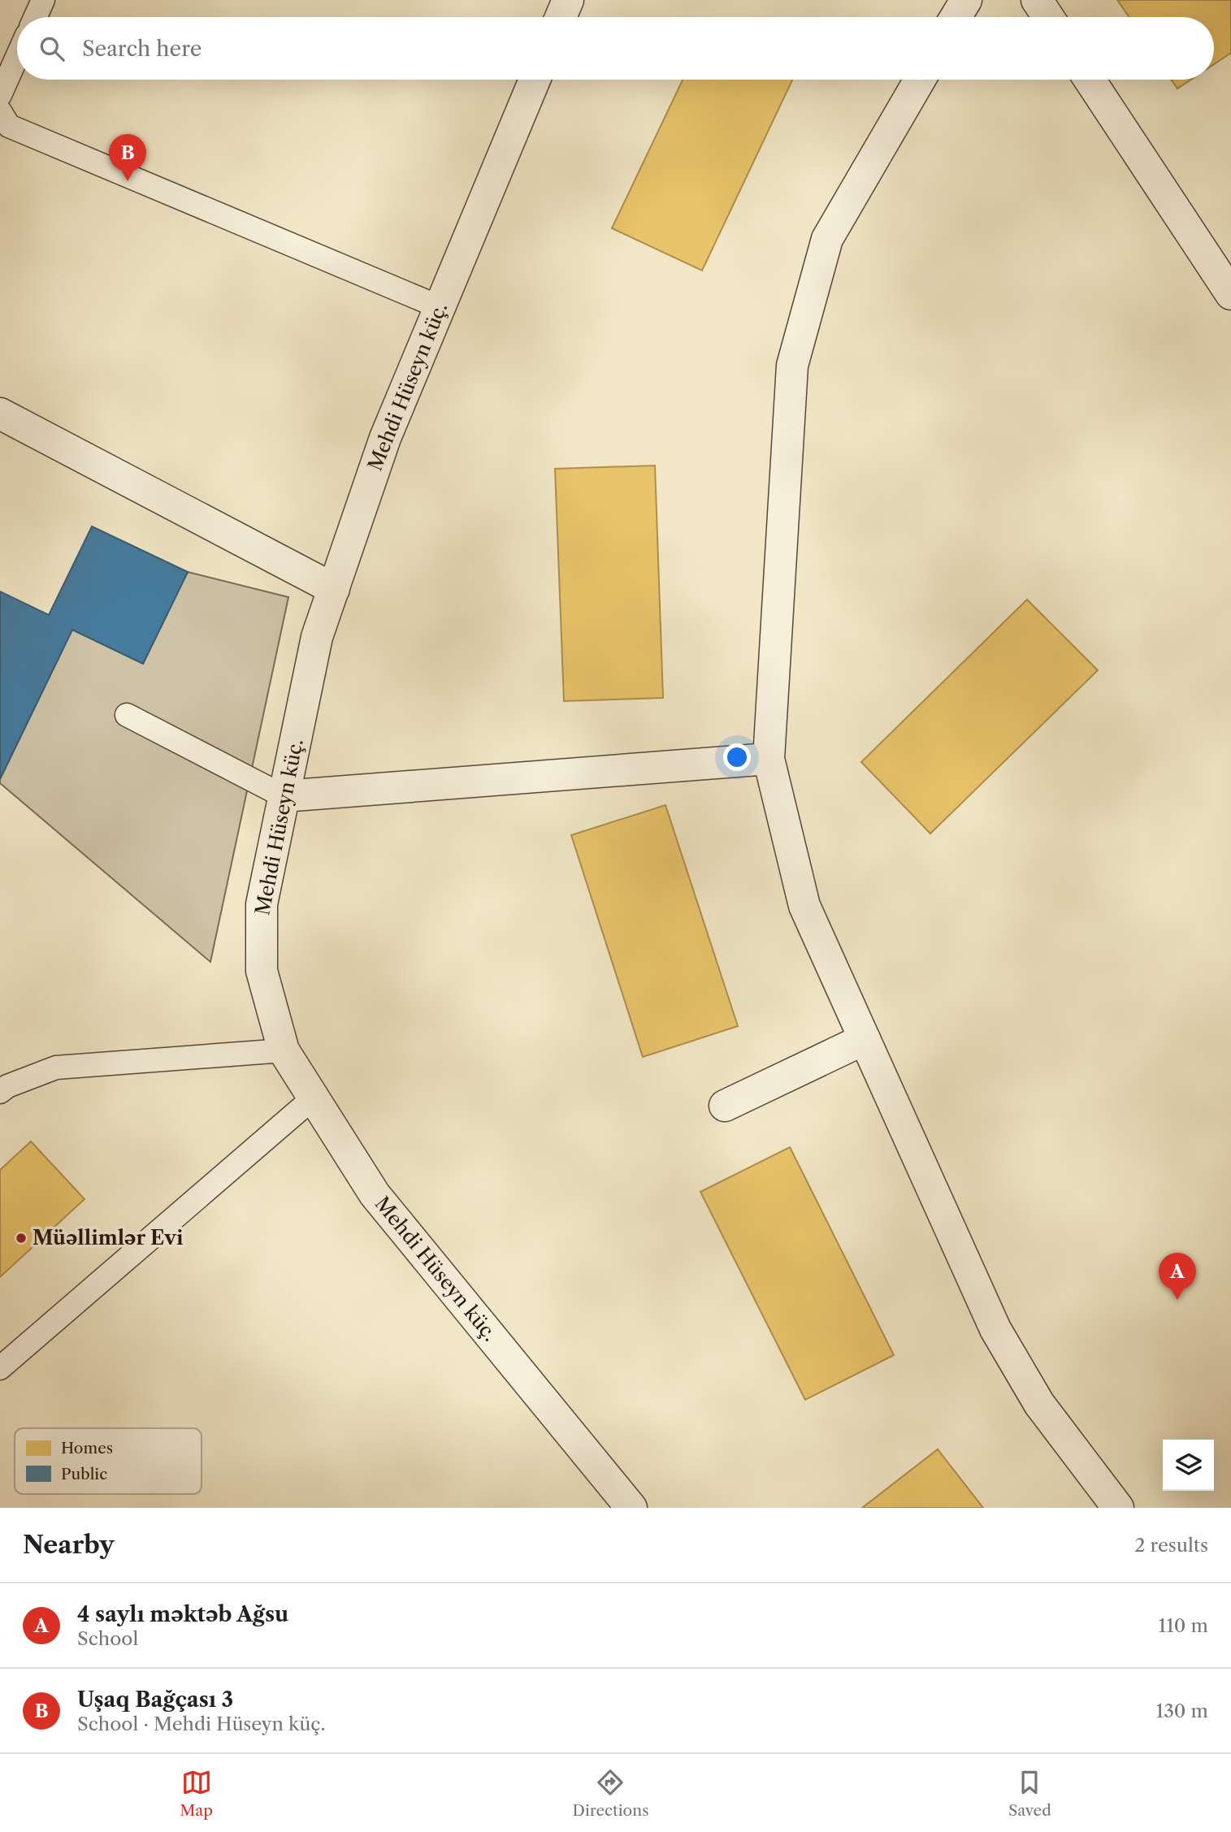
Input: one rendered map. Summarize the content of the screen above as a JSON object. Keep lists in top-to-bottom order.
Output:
{
  "streets": {
    "street": ["Mehdi Hüseyn küç."]
  },
  "places": ["Müəllimlər Evi"],
  "legend": ["Homes", "Public"],
  "page": {
    "search": "Search here",
    "pins": ["B", "A"],
    "heading": ["Nearby", "2 results"],
    "list": [
      {
        "mark": "A",
        "name": "4 saylı məktəb Ağsu",
        "note": "School",
        "value": "110 m"
      },
      {
        "mark": "B",
        "name": "Uşaq Bağçası 3",
        "note": "School · Mehdi Hüseyn küç.",
        "value": "130 m"
      }
    ],
    "nav": ["Map", "Directions", "Saved"]
  }
}
